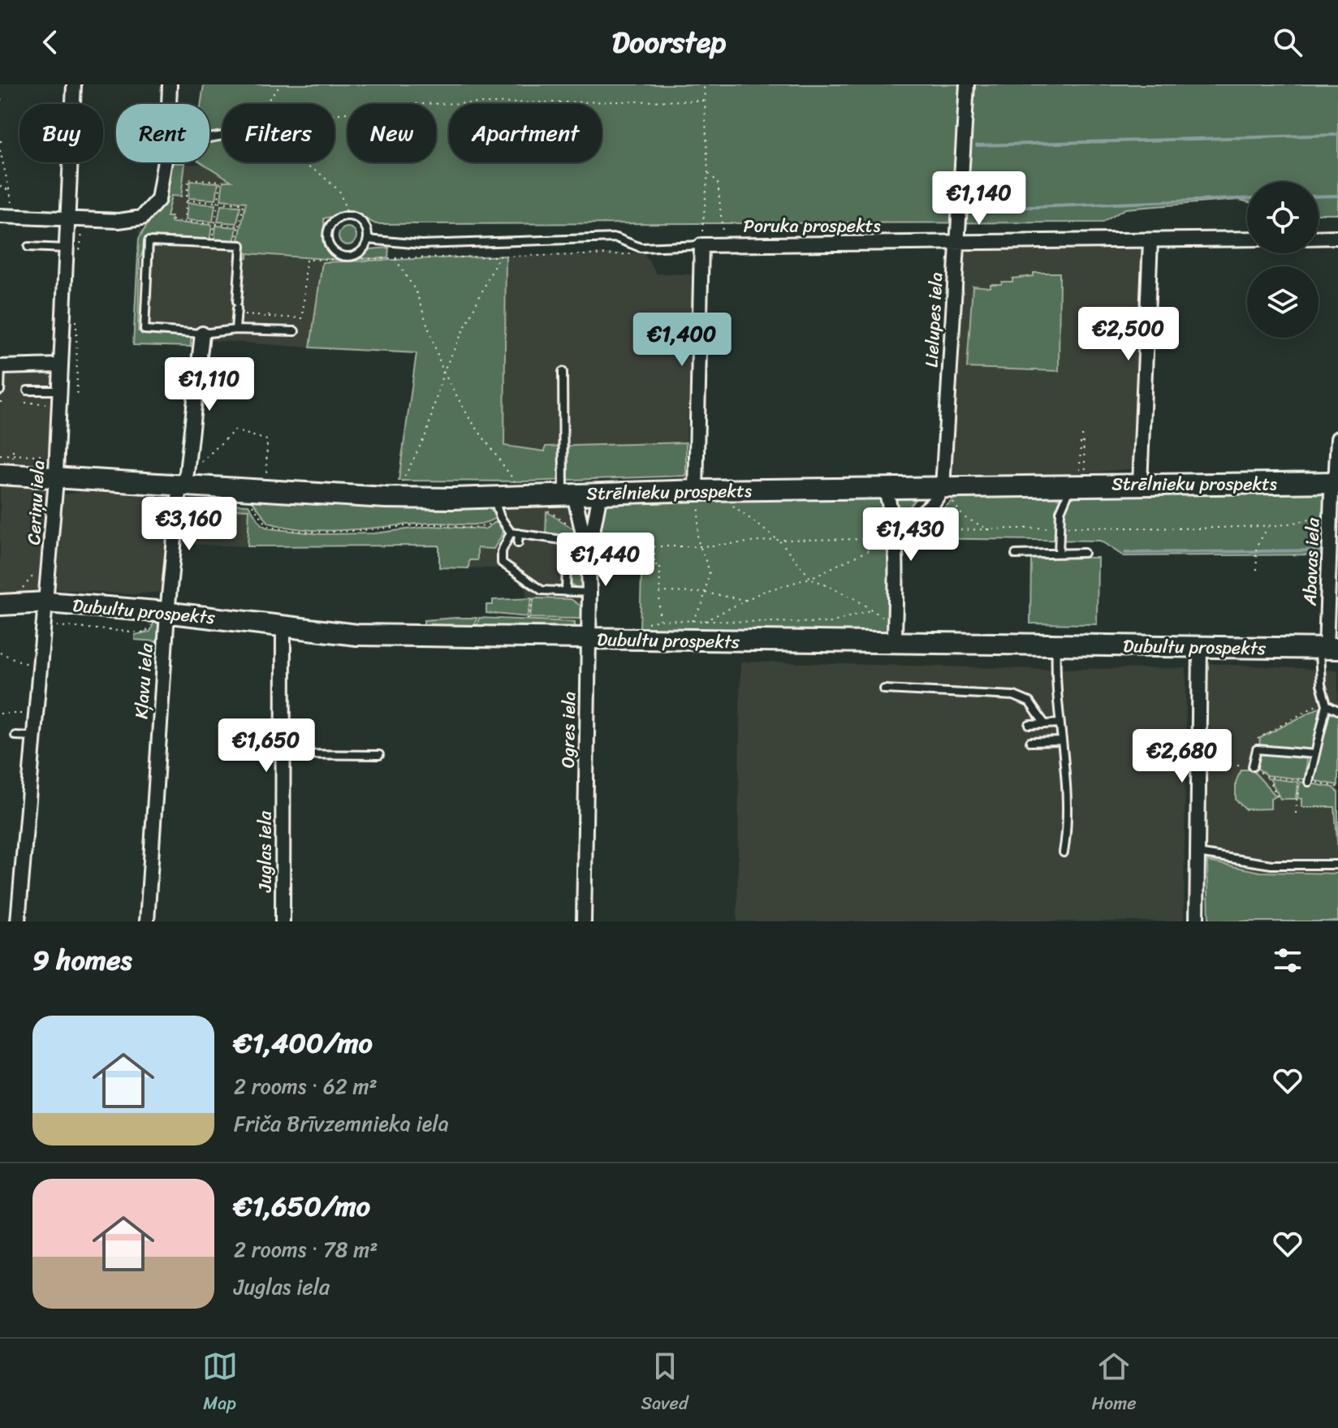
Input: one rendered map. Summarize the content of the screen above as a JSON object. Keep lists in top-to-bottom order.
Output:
{
  "streets": {
    "main road": ["Strēlnieku prospekts", "Dubultu prospekts"],
    "street": [
      "Poruka prospekts",
      "Lielupes iela",
      "Ceriņu iela",
      "Abavas iela",
      "Kļavu iela",
      "Ogres iela",
      "Juglas iela"
    ]
  },
  "crossings": [
    ["Poruka prospekts", "Lielupes iela"],
    ["Lielupes iela", "Strēlnieku prospekts"],
    ["Strēlnieku prospekts", "Ceriņu iela"],
    ["Strēlnieku prospekts", "Abavas iela"],
    ["Strēlnieku prospekts", "Kļavu iela"],
    ["Strēlnieku prospekts", "Ogres iela"],
    ["Ceriņu iela", "Dubultu prospekts"],
    ["Abavas iela", "Dubultu prospekts"],
    ["Dubultu prospekts", "Kļavu iela"],
    ["Dubultu prospekts", "Ogres iela"],
    ["Dubultu prospekts", "Juglas iela"]
  ],
  "page": {
    "header": "Doorstep",
    "chip": [
      "Buy",
      "Rent",
      "Filters",
      "New",
      "Apartment"
    ],
    "price": [
      "€1,140",
      "€2,500",
      "€1,400",
      "€1,110",
      "€3,160",
      "€1,430",
      "€1,440",
      "€1,650",
      "€2,680"
    ],
    "heading": "9 homes",
    "list": [
      {
        "name": "€1,400/mo",
        "note": "2 rooms · 62 m² · Friča Brīvzemnieka iela"
      },
      {
        "name": "€1,650/mo",
        "note": "2 rooms · 78 m² · Juglas iela"
      }
    ],
    "tabs": ["Map", "Saved", "Home"]
  }
}
